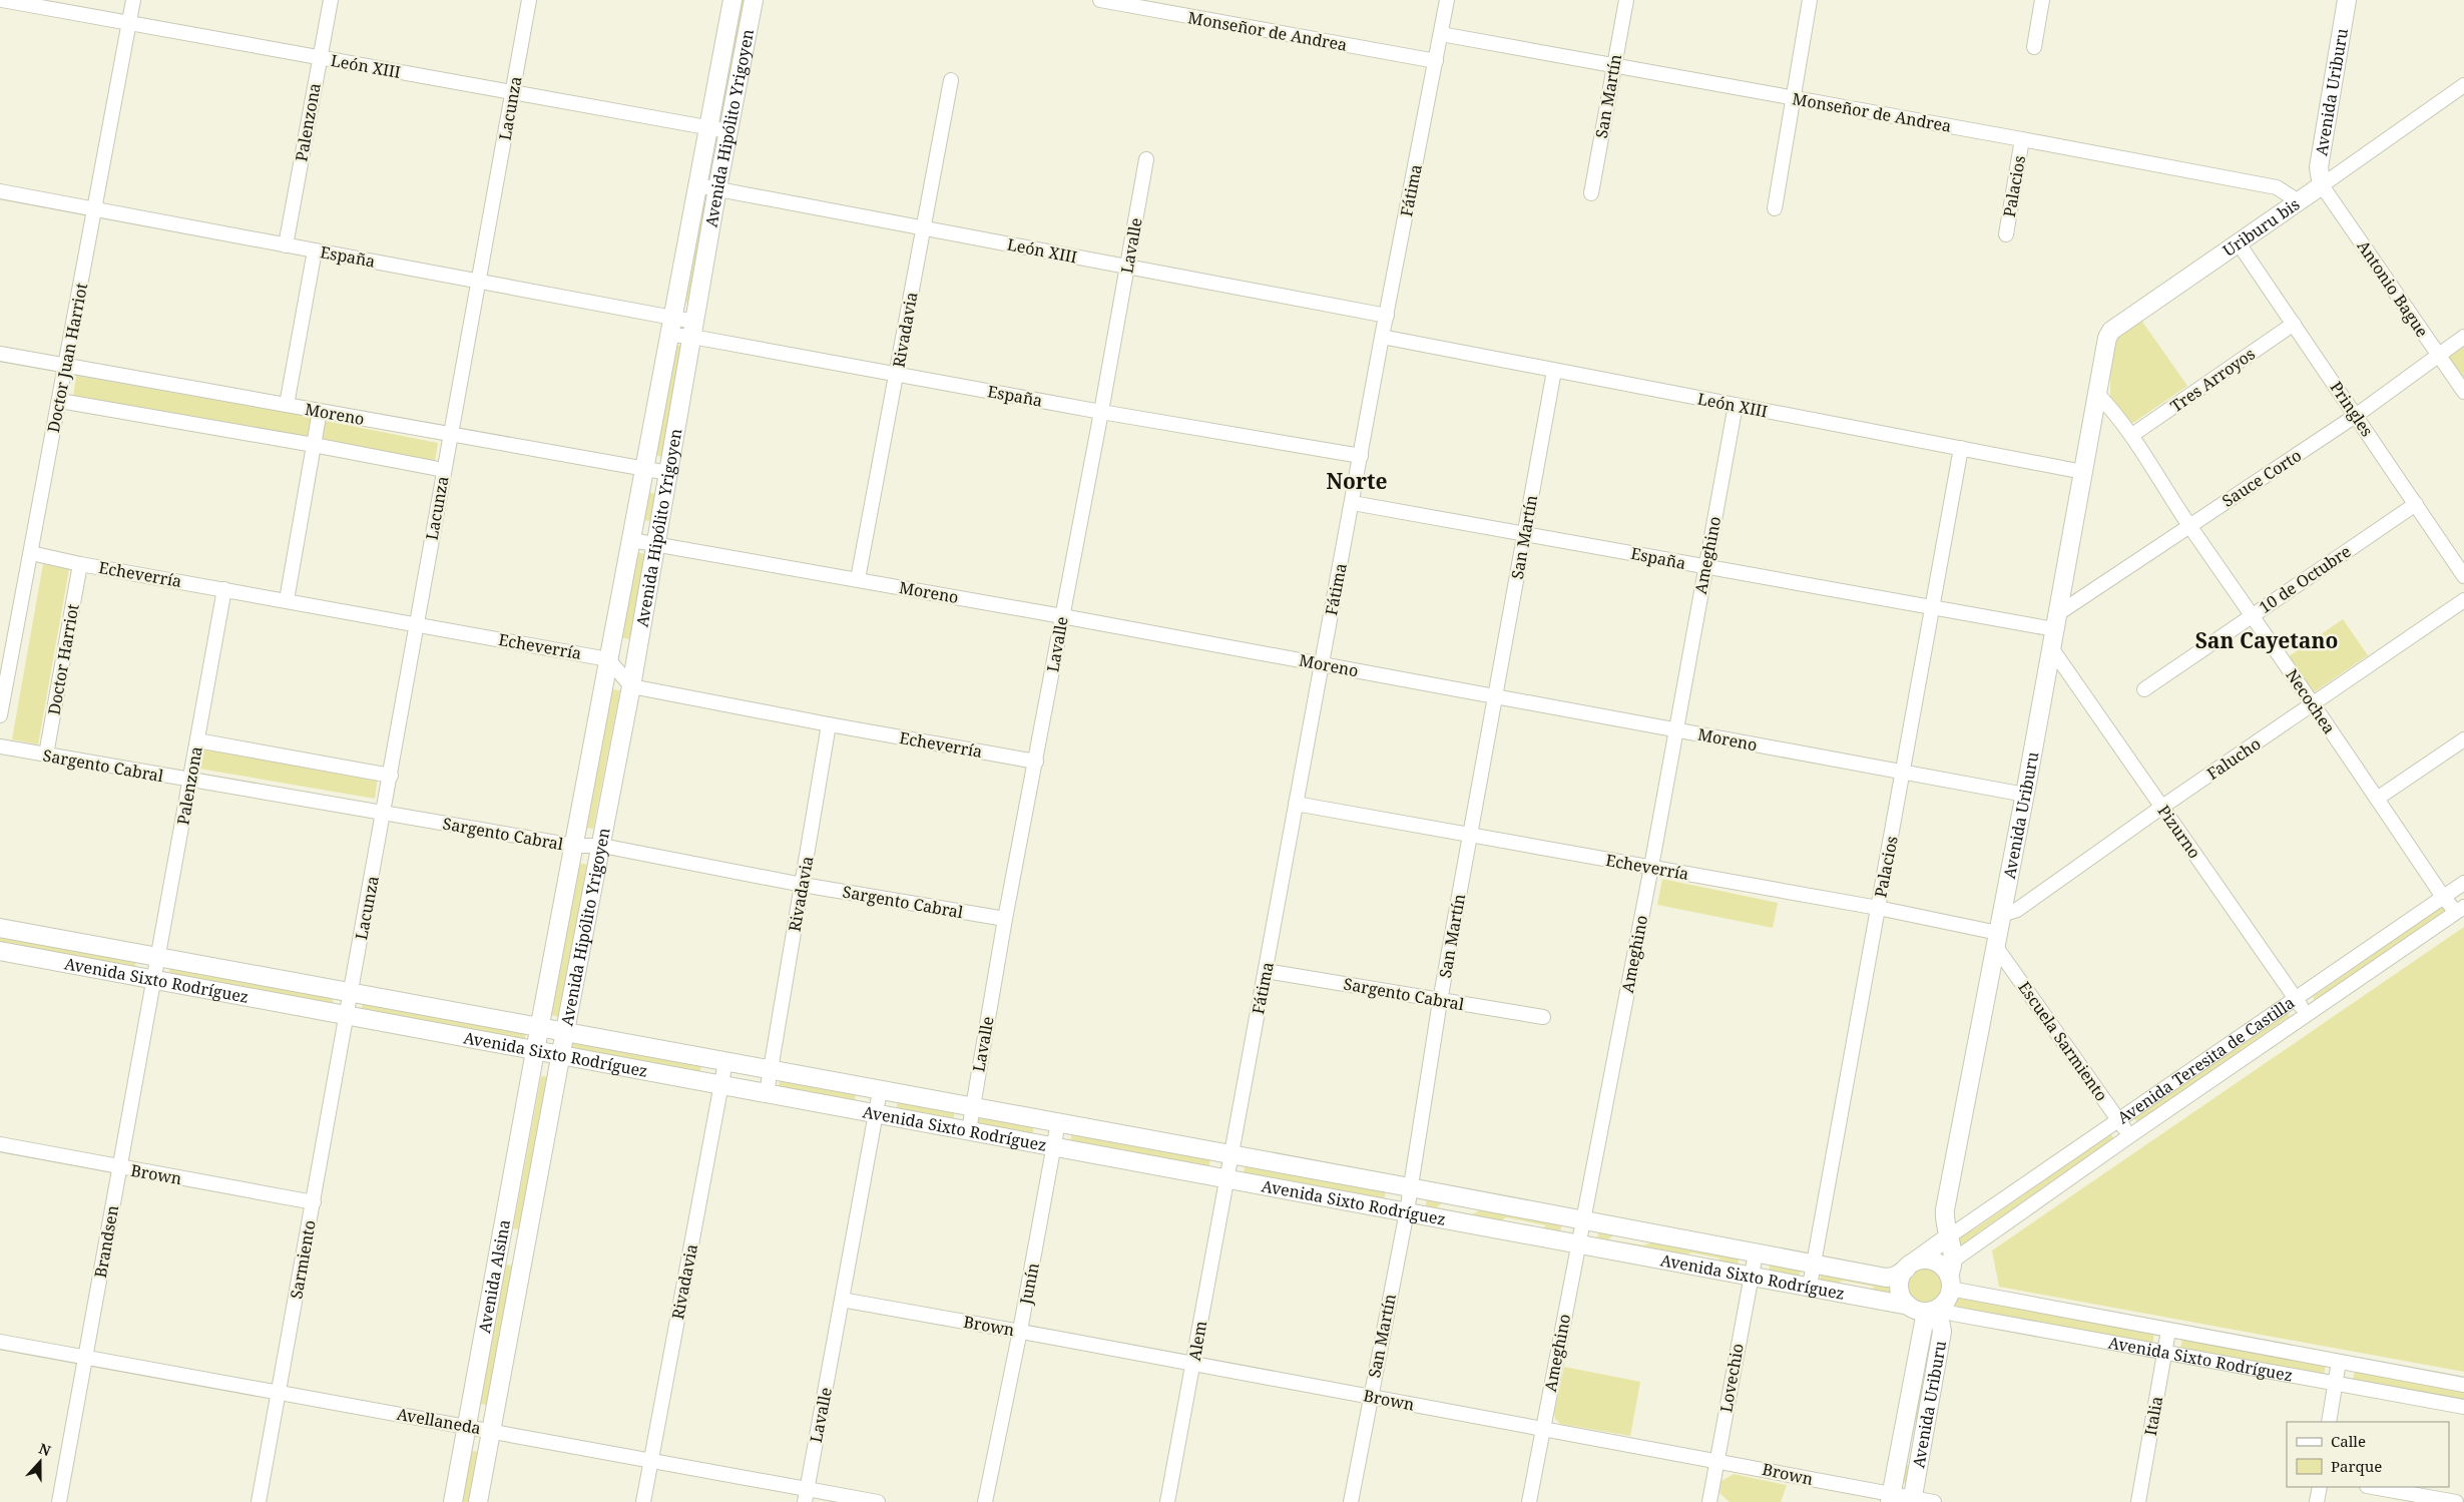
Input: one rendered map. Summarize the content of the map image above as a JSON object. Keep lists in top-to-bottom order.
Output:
{
  "streets": {
    "main road": [
      "Avenida Uriburu",
      "Avenida Hipólito Yrigoyen",
      "Uriburu bis",
      "Avenida Sixto Rodríguez",
      "Avenida Teresita de Castilla",
      "Avenida Alsina"
    ],
    "street": [
      "Monseñor de Andrea",
      "León XIII",
      "San Martín",
      "Lacunza",
      "Palenzona",
      "Palacios",
      "Fátima",
      "Lavalle",
      "España",
      "Antonio Bague",
      "Rivadavia",
      "Doctor Juan Harriot",
      "Tres Arroyos",
      "Pringles",
      "Moreno",
      "Sauce Corto",
      "Ameghino",
      "Echeverría",
      "10 de Octubre",
      "Doctor Harriot",
      "Necochea",
      "Falucho",
      "Sargento Cabral",
      "Pizurno",
      "Escuela Sarmiento",
      "Brown",
      "Brandsen",
      "Sarmiento",
      "Junín",
      "Alem",
      "Lovechio",
      "Italia",
      "Avellaneda"
    ]
  },
  "crossings": [
    ["Monseñor de Andrea", "San Martín"],
    ["Monseñor de Andrea", "Palacios"],
    ["Monseñor de Andrea", "Fátima"],
    ["Monseñor de Andrea", "Uriburu bis"],
    ["León XIII", "Avenida Uriburu"],
    ["León XIII", "San Martín"],
    ["León XIII", "Lacunza"],
    ["León XIII", "Palenzona"],
    ["León XIII", "Avenida Hipólito Yrigoyen"],
    ["León XIII", "Palacios"],
    ["León XIII", "Fátima"],
    ["León XIII", "Lavalle"],
    ["León XIII", "Rivadavia"],
    ["León XIII", "Doctor Juan Harriot"],
    ["León XIII", "Ameghino"],
    ["Avenida Uriburu", "Uriburu bis"],
    ["Avenida Uriburu", "España"],
    ["Avenida Uriburu", "Antonio Bague"],
    ["Avenida Uriburu", "Moreno"],
    ["Avenida Uriburu", "Sauce Corto"],
    ["Avenida Uriburu", "Echeverría"],
    ["Avenida Uriburu", "Necochea"],
    ["Avenida Uriburu", "Falucho"],
    ["Avenida Uriburu", "Pizurno"],
    ["Avenida Uriburu", "Avenida Sixto Rodríguez"],
    ["Avenida Uriburu", "Escuela Sarmiento"],
    ["Avenida Uriburu", "Avenida Teresita de Castilla"],
    ["Avenida Uriburu", "Brown"],
    ["San Martín", "España"],
    ["San Martín", "Moreno"],
    ["San Martín", "Echeverría"],
    ["San Martín", "Sargento Cabral"],
    ["San Martín", "Avenida Sixto Rodríguez"],
    ["San Martín", "Brown"],
    ["Lacunza", "España"],
    ["Lacunza", "Moreno"],
    ["Lacunza", "Echeverría"],
    ["Lacunza", "Sargento Cabral"],
    ["Lacunza", "Avenida Sixto Rodríguez"],
    ["Lacunza", "Sarmiento"],
    ["Palenzona", "España"],
    ["Palenzona", "Echeverría"],
    ["Palenzona", "Sargento Cabral"],
    ["Palenzona", "Avenida Sixto Rodríguez"],
    ["Palenzona", "Brandsen"],
    ["Avenida Hipólito Yrigoyen", "España"],
    ["Avenida Hipólito Yrigoyen", "Moreno"],
    ["Avenida Hipólito Yrigoyen", "Echeverría"],
    ["Avenida Hipólito Yrigoyen", "Sargento Cabral"],
    ["Avenida Hipólito Yrigoyen", "Avenida Sixto Rodríguez"],
    ["Avenida Hipólito Yrigoyen", "Avenida Alsina"],
    ["Palacios", "España"],
    ["Palacios", "Moreno"],
    ["Palacios", "Echeverría"],
    ["Palacios", "Avenida Sixto Rodríguez"],
    ["Fátima", "España"],
    ["Fátima", "Moreno"],
    ["Fátima", "Echeverría"],
    ["Fátima", "Sargento Cabral"],
    ["Fátima", "Avenida Sixto Rodríguez"],
    ["Fátima", "Alem"],
    ["Uriburu bis", "Antonio Bague"],
    ["Uriburu bis", "Pringles"],
    ["Uriburu bis", "Necochea"],
    ["Lavalle", "España"],
    ["Lavalle", "Moreno"],
    ["Lavalle", "Echeverría"],
    ["Lavalle", "Sargento Cabral"],
    ["Lavalle", "Avenida Sixto Rodríguez"],
    ["Lavalle", "Brown"],
    ["Lavalle", "Avellaneda"],
    ["España", "Rivadavia"],
    ["España", "Doctor Juan Harriot"],
    ["España", "Sauce Corto"],
    ["España", "Ameghino"],
    ["Antonio Bague", "Sauce Corto"],
    ["Rivadavia", "Moreno"],
    ["Rivadavia", "Echeverría"],
    ["Rivadavia", "Sargento Cabral"],
    ["Rivadavia", "Avenida Sixto Rodríguez"],
    ["Rivadavia", "Avellaneda"],
    ["Doctor Juan Harriot", "Moreno"],
    ["Doctor Juan Harriot", "Echeverría"],
    ["Tres Arroyos", "Pringles"],
    ["Tres Arroyos", "Necochea"],
    ["Pringles", "Sauce Corto"],
    ["Pringles", "10 de Octubre"],
    ["Moreno", "Ameghino"],
    ["Sauce Corto", "Necochea"],
    ["Ameghino", "Echeverría"],
    ["Ameghino", "Avenida Sixto Rodríguez"],
    ["Ameghino", "Brown"],
    ["Echeverría", "Doctor Harriot"],
    ["Echeverría", "Escuela Sarmiento"],
    ["10 de Octubre", "Necochea"],
    ["Doctor Harriot", "Sargento Cabral"],
    ["Necochea", "Falucho"],
    ["Necochea", "Avenida Teresita de Castilla"],
    ["Falucho", "Pizurno"],
    ["Pizurno", "Avenida Teresita de Castilla"],
    ["Avenida Sixto Rodríguez", "Avenida Teresita de Castilla"],
    ["Avenida Sixto Rodríguez", "Brandsen"],
    ["Avenida Sixto Rodríguez", "Sarmiento"],
    ["Avenida Sixto Rodríguez", "Avenida Alsina"],
    ["Avenida Sixto Rodríguez", "Junín"],
    ["Avenida Sixto Rodríguez", "Alem"],
    ["Avenida Sixto Rodríguez", "Lovechio"],
    ["Avenida Sixto Rodríguez", "Italia"],
    ["Escuela Sarmiento", "Avenida Teresita de Castilla"],
    ["Brown", "Brandsen"],
    ["Brown", "Sarmiento"],
    ["Brown", "Junín"],
    ["Brown", "Alem"],
    ["Brown", "Lovechio"],
    ["Brandsen", "Avellaneda"],
    ["Sarmiento", "Avellaneda"],
    ["Avenida Alsina", "Avellaneda"]
  ],
  "districts": ["Norte", "San Cayetano"],
  "legend": ["Calle", "Parque"],
  "north": "top"
}
